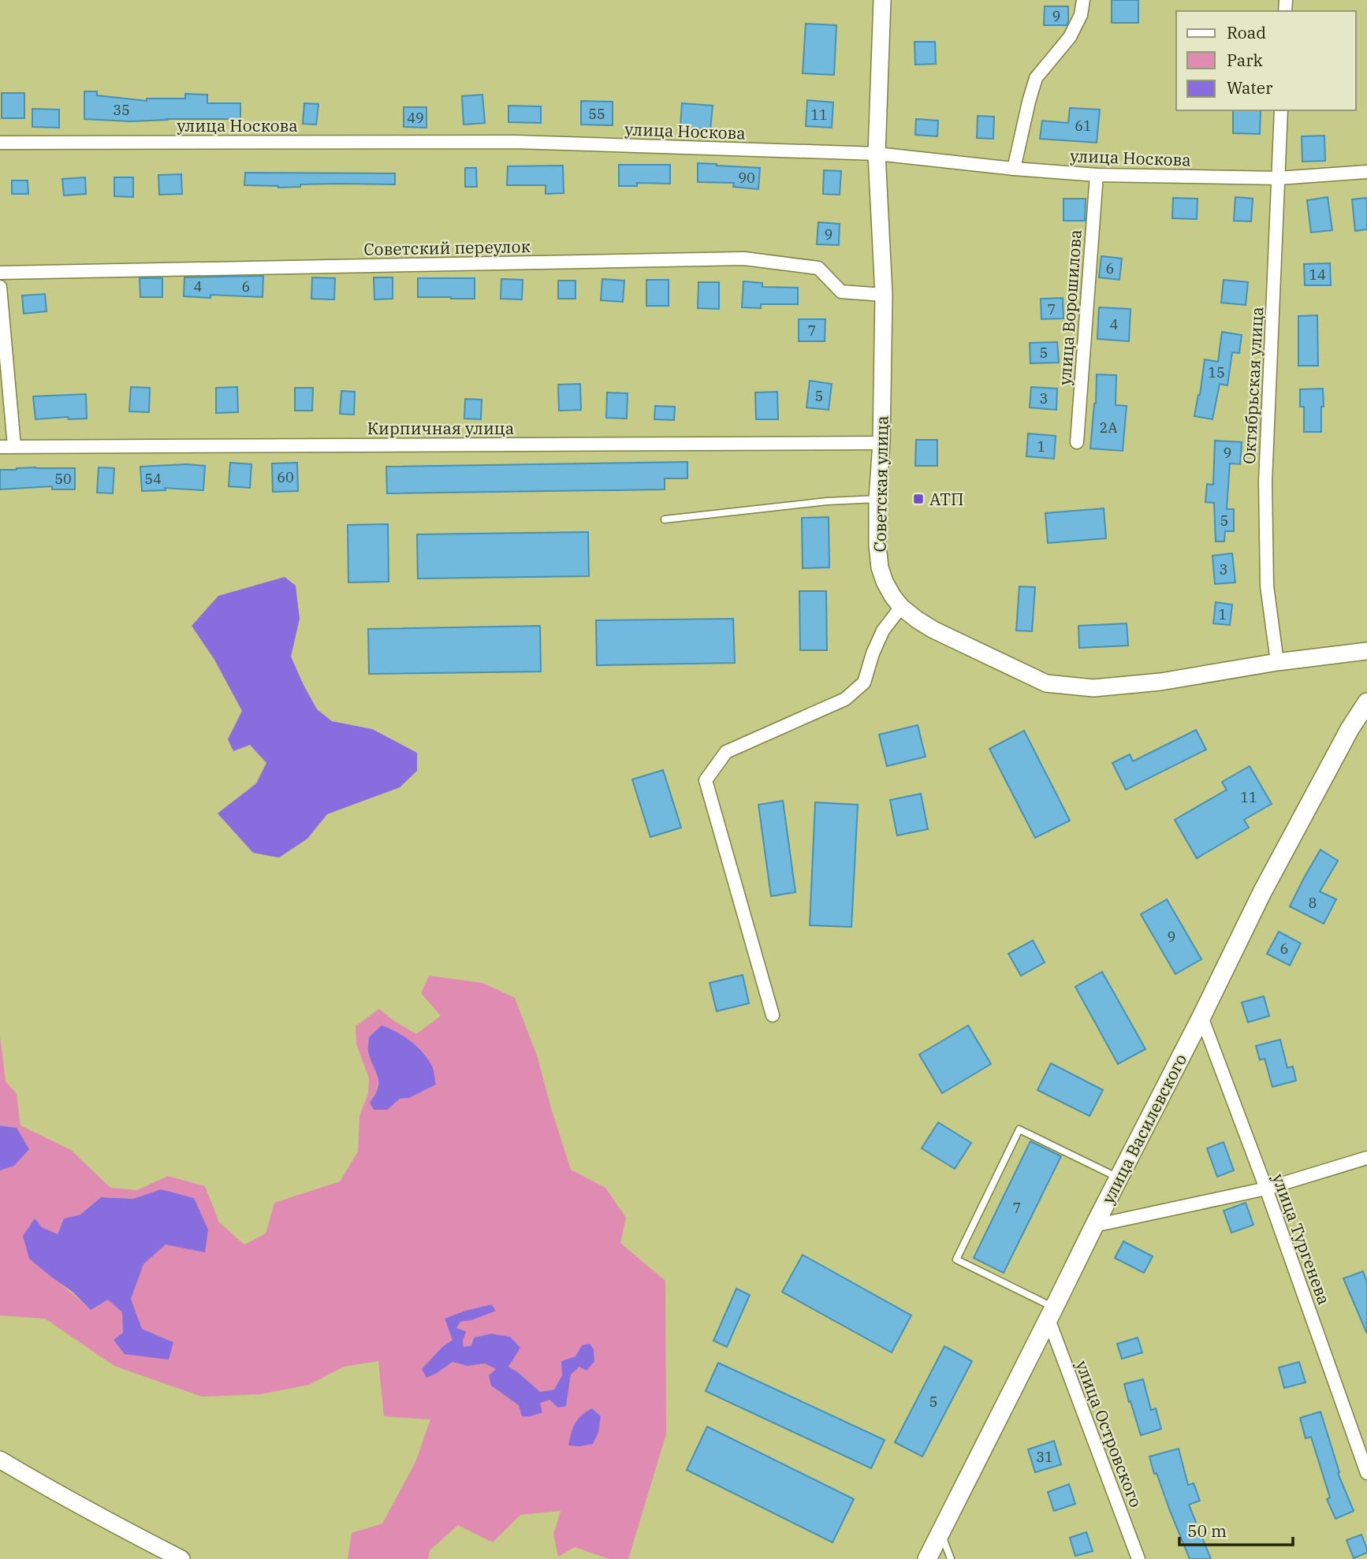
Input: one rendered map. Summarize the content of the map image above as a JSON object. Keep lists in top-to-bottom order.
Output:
{
  "streets": {
    "main road": ["улица Василевского"],
    "street": [
      "улица Носкова",
      "Советский переулок",
      "улица Ворошилова",
      "Октябрьская улица",
      "Кирпичная улица",
      "Советская улица",
      "улица Тургенева",
      "улица Островского"
    ]
  },
  "crossings": [
    ["улица Носкова", "улица Ворошилова"],
    ["улица Носкова", "Октябрьская улица"],
    ["улица Носкова", "Советская улица"],
    ["Советский переулок", "Советская улица"],
    ["Октябрьская улица", "Советская улица"],
    ["Кирпичная улица", "Советская улица"],
    ["улица Василевского", "улица Тургенева"],
    ["улица Василевского", "улица Островского"]
  ],
  "places": {
    "transit": ["АТП"]
  },
  "house_numbers": [
    "9",
    "35",
    "55",
    "11",
    "49",
    "61",
    "90",
    "9",
    "6",
    "14",
    "4",
    "6",
    "7",
    "4",
    "7",
    "5",
    "15",
    "5",
    "3",
    "2А",
    "1",
    "9",
    "60",
    "50",
    "54",
    "5",
    "3",
    "1",
    "11",
    "8",
    "9",
    "6",
    "7",
    "5",
    "31"
  ],
  "legend": ["Road", "Park", "Water"],
  "scale_bar": "50 m"
}
